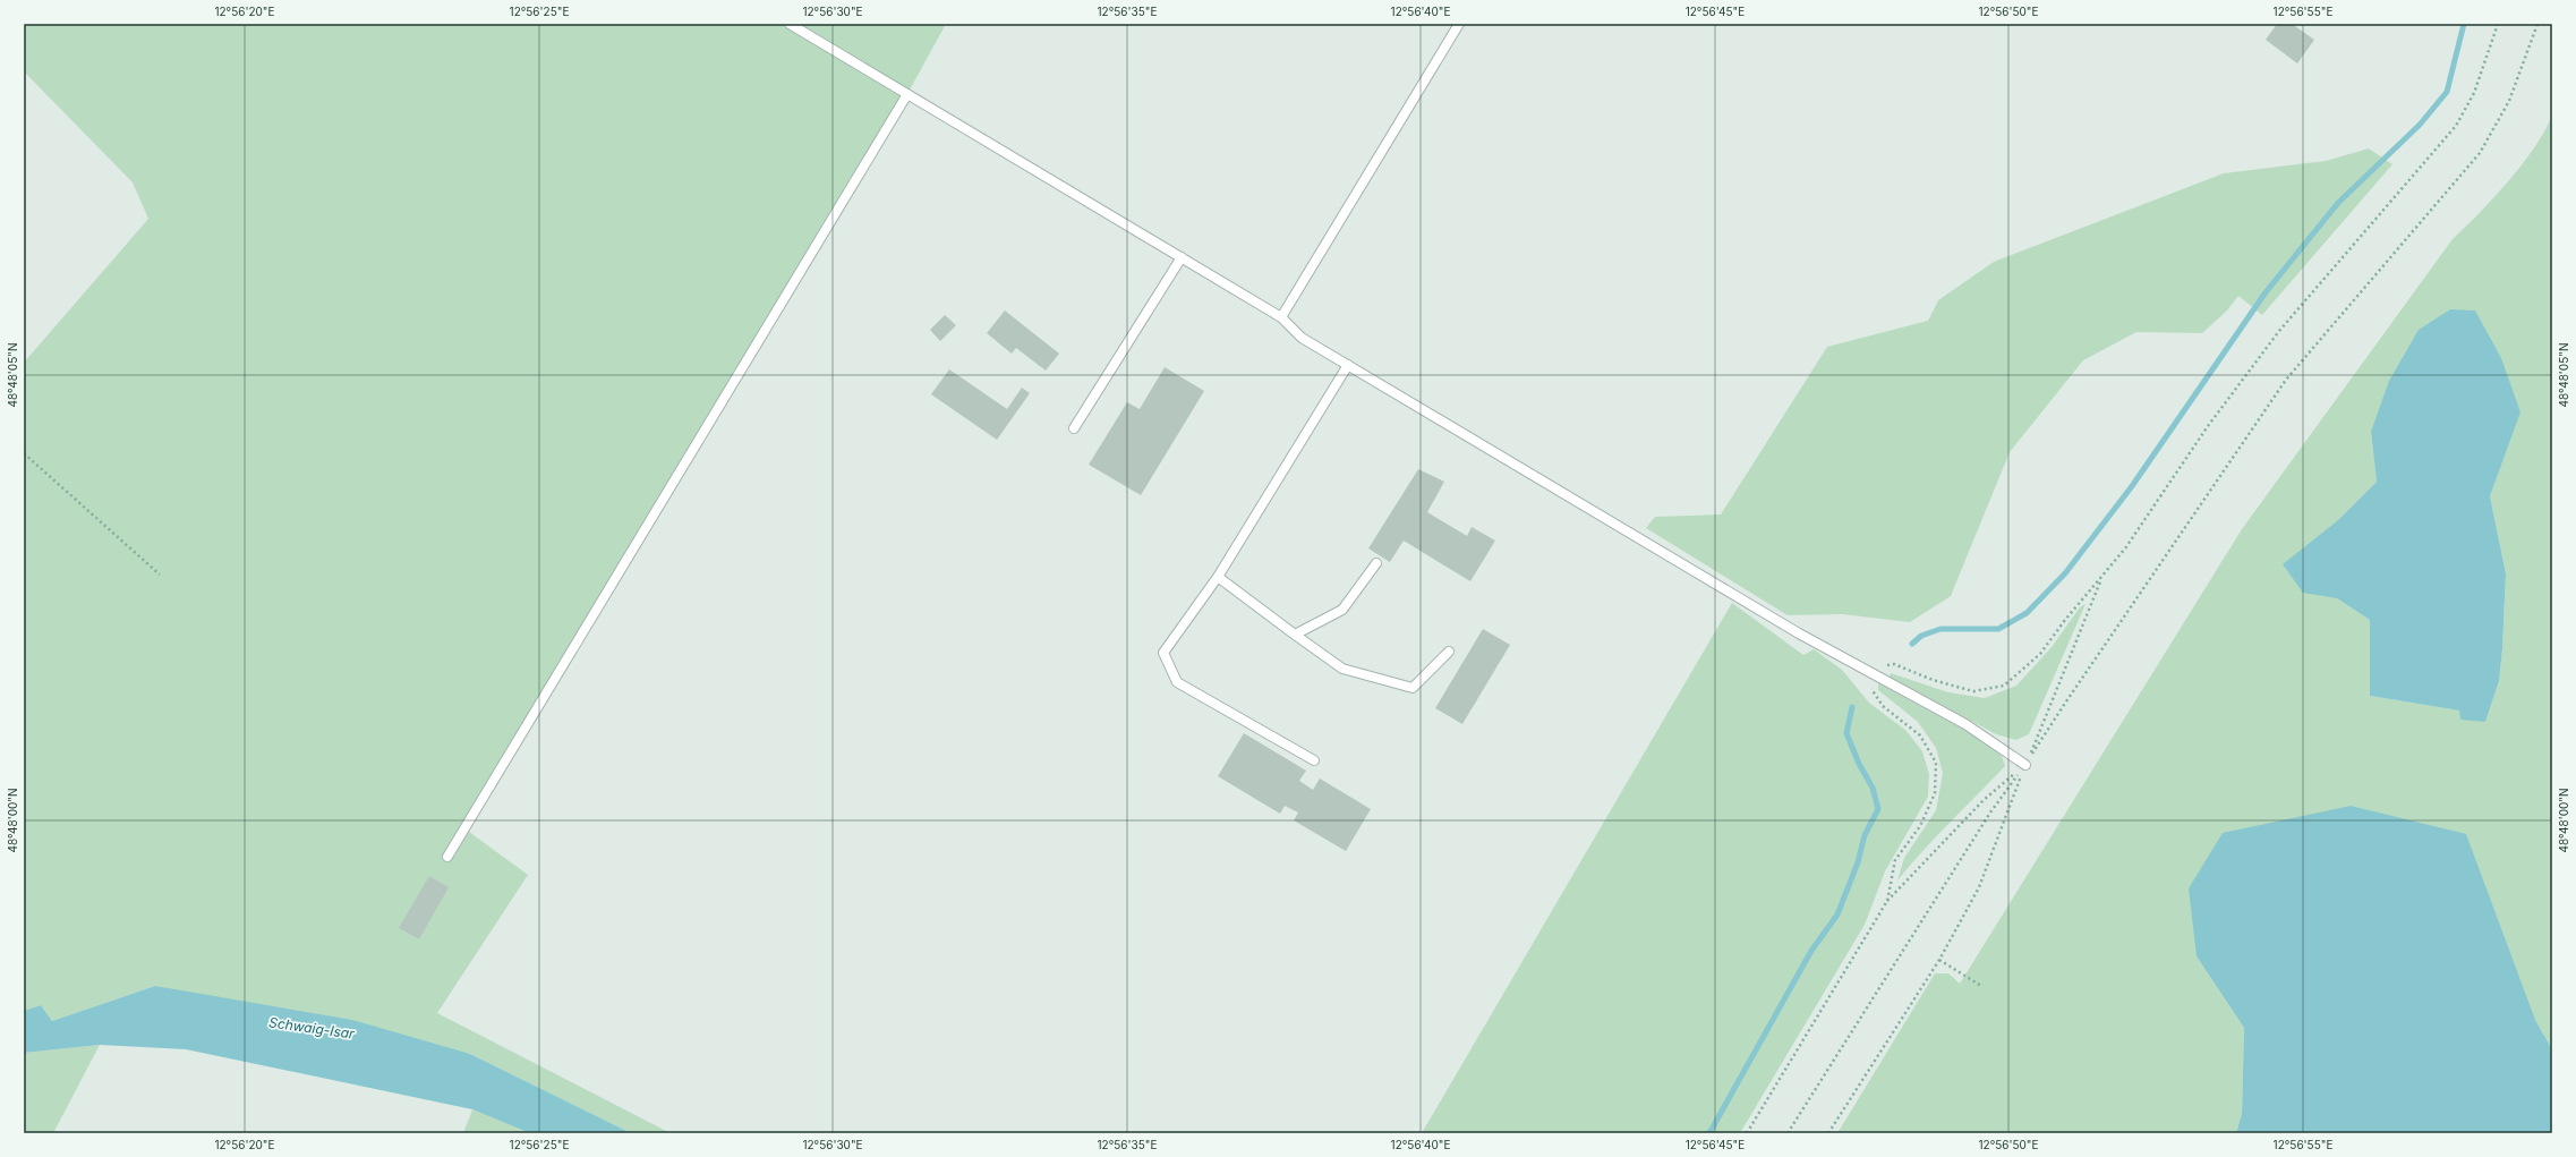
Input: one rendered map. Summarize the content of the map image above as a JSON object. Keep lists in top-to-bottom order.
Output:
{
  "water": ["Schwaig-Isar"],
  "coordinates": [
    "12°56'20\"E",
    "12°56'25\"E",
    "12°56'30\"E",
    "12°56'35\"E",
    "12°56'40\"E",
    "12°56'45\"E",
    "12°56'50\"E",
    "12°56'55\"E",
    "48°48'05\"N",
    "48°48'00\"N"
  ]
}
